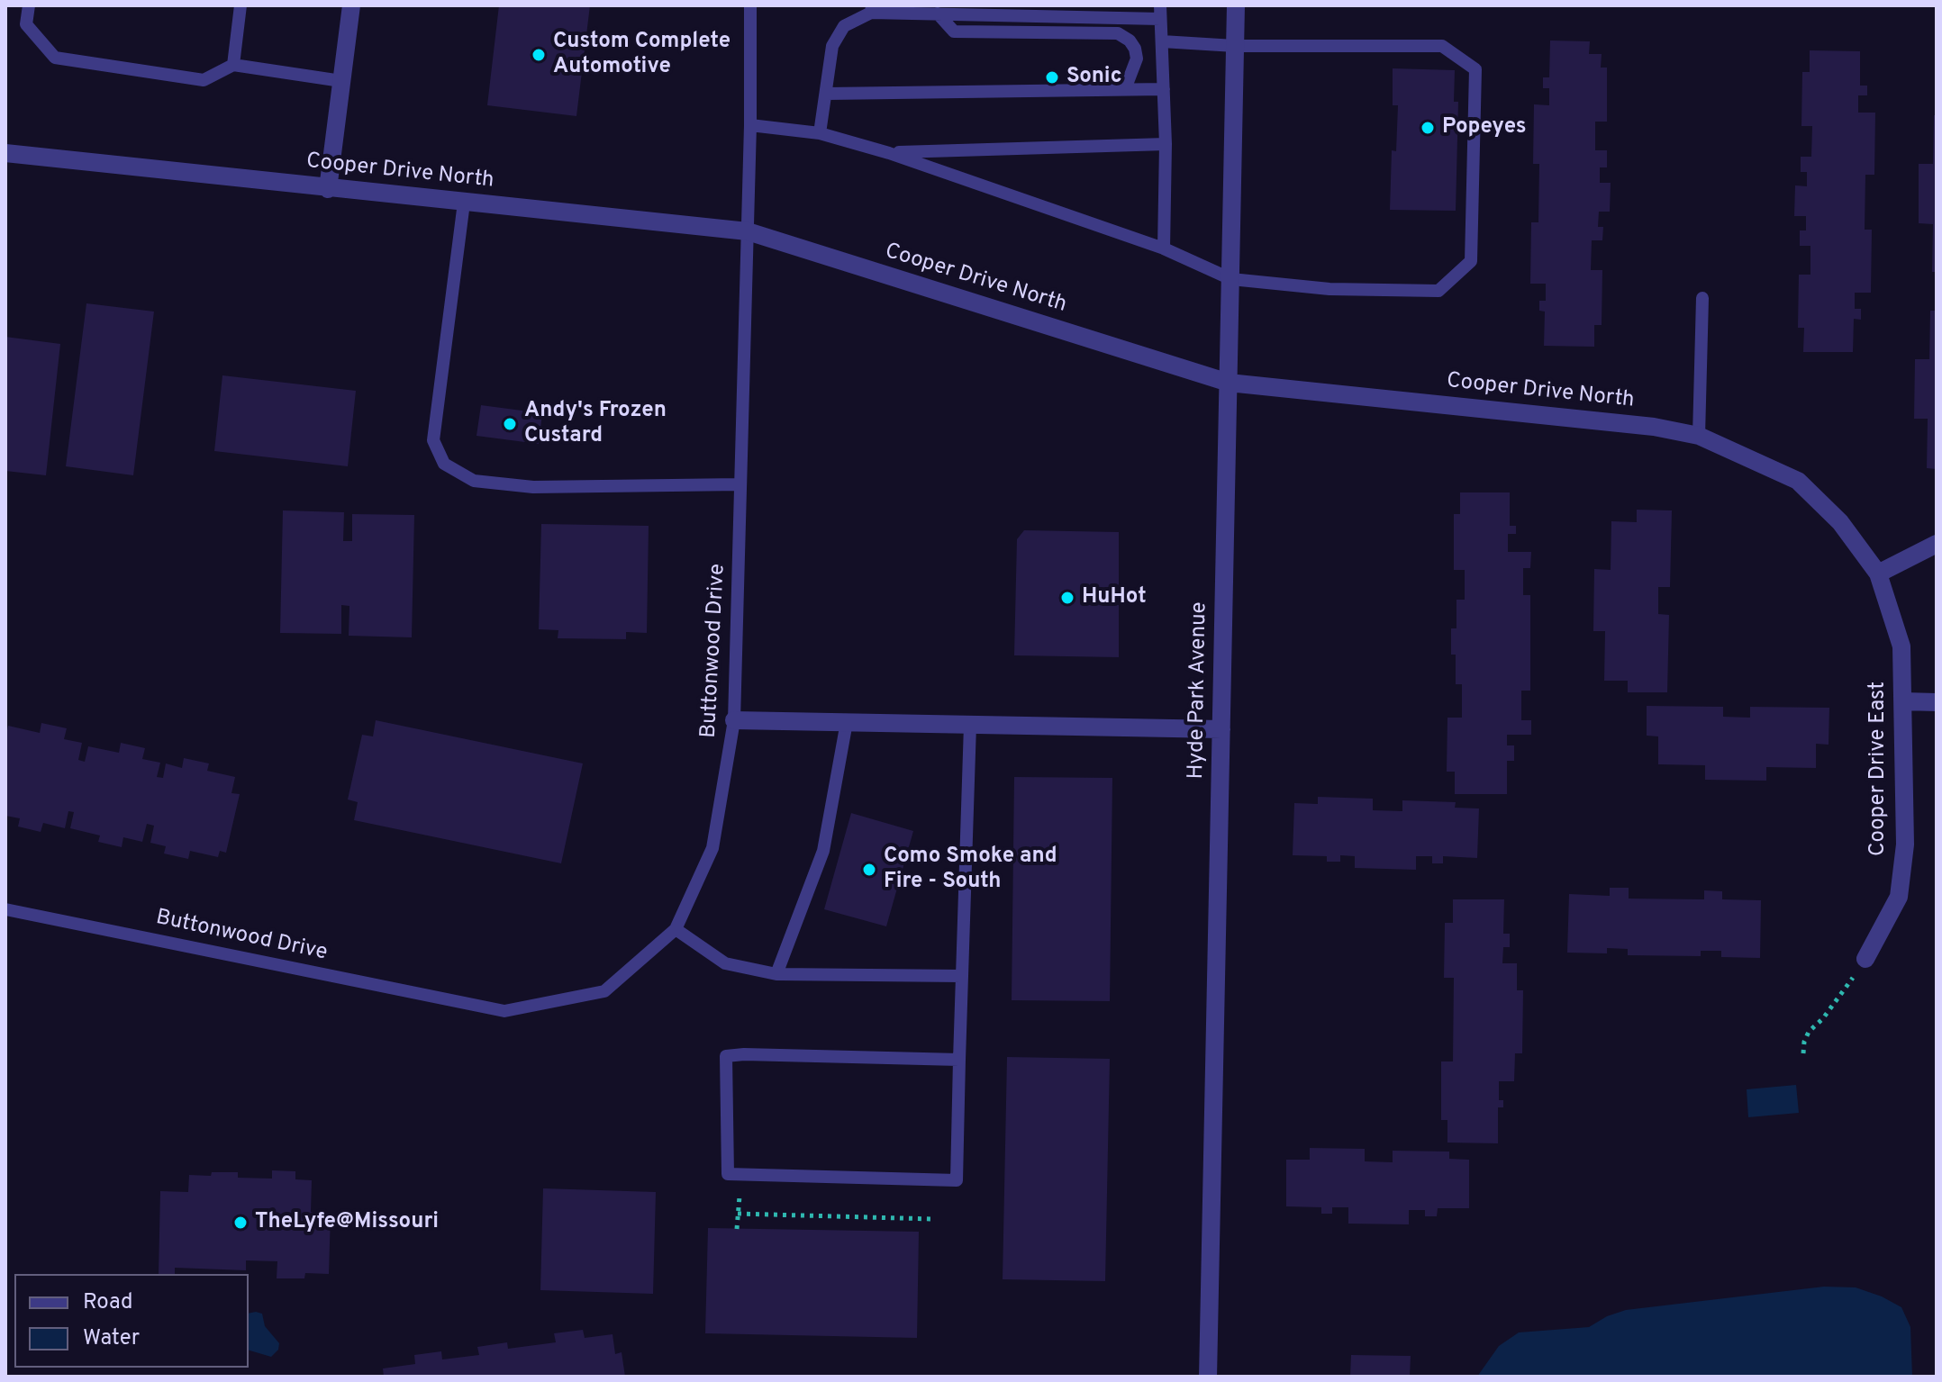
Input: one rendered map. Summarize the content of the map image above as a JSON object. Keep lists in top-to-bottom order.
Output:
{
  "streets": {
    "street": ["Cooper Drive North", "Hyde Park Avenue", "Cooper Drive East"],
    "lane": ["Buttonwood Drive"]
  },
  "crossings": [
    ["Cooper Drive North", "Buttonwood Drive"],
    ["Cooper Drive North", "Hyde Park Avenue"],
    ["Cooper Drive North", "Cooper Drive East"]
  ],
  "places": [
    "Custom Complete Automotive",
    "Sonic",
    "Popeyes",
    "Andy's Frozen Custard",
    "HuHot",
    "Como Smoke and Fire - South",
    "TheLyfe@Missouri"
  ],
  "legend": ["Road", "Water"]
}
